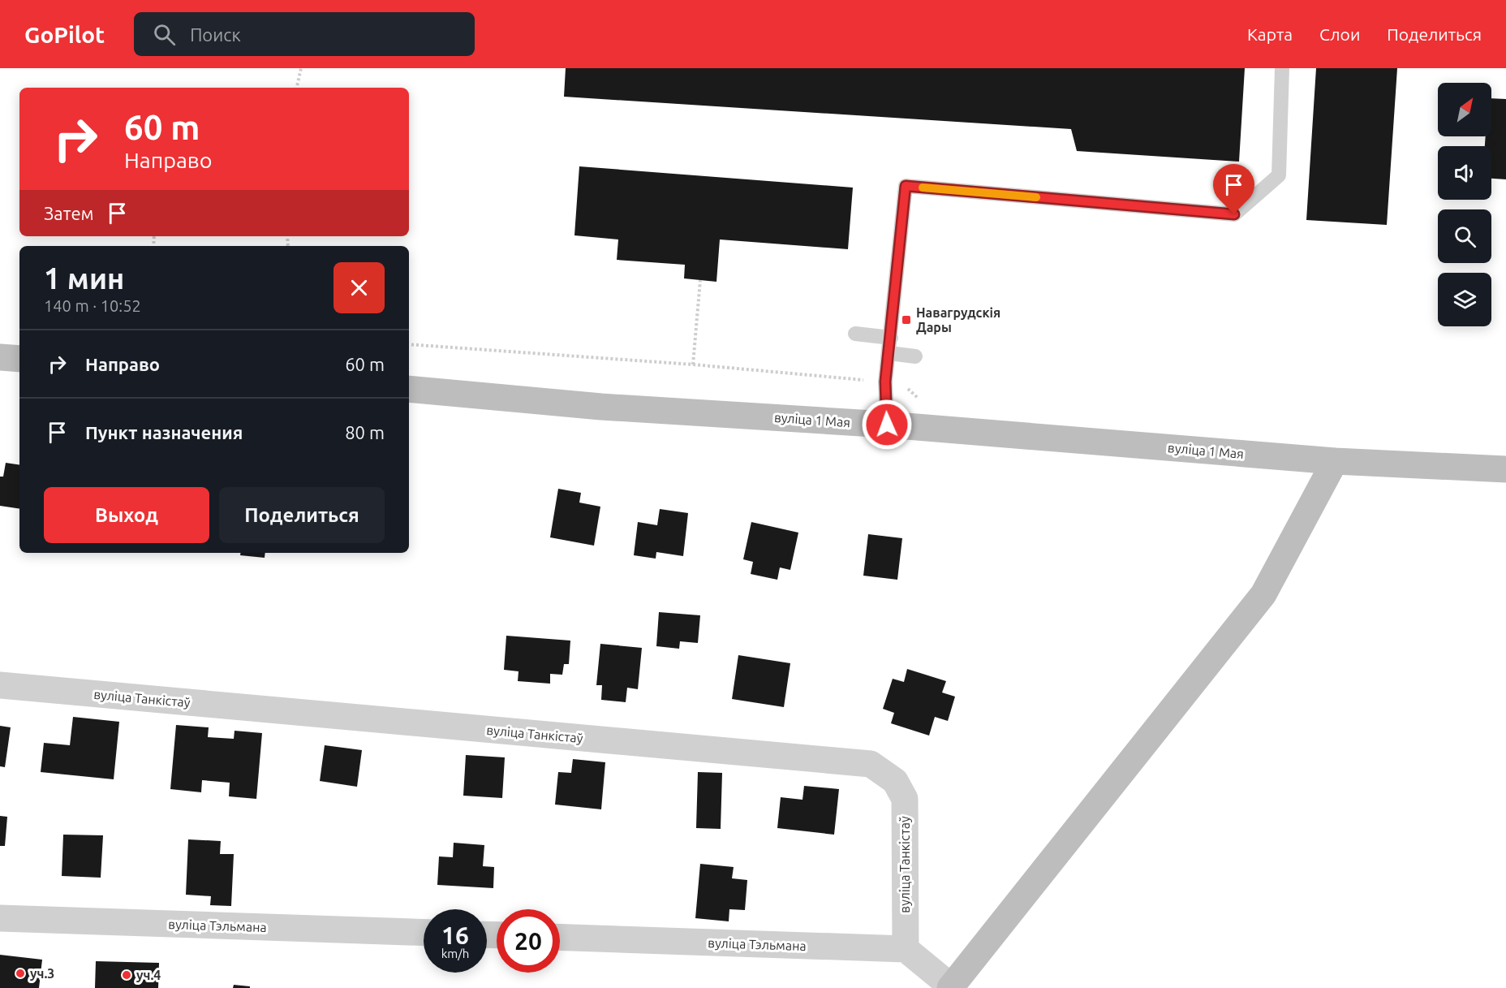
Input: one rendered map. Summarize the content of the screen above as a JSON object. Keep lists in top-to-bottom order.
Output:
{
  "streets": {
    "street": ["вуліца 1 Мая", "вуліца Танкістаў", "вуліца Тэльмана"]
  },
  "crossings": [
    ["вуліца Танкістаў", "вуліца Тэльмана"]
  ],
  "places": {
    "transit": ["Навагрудскія Дары"],
    "other": ["уч.3", "уч.4"]
  },
  "north": "top right",
  "page": {
    "header": "GoPilot",
    "search": "Поиск",
    "nav": ["Карта", "Слои", "Поделиться"],
    "turn": ["60 m", "Направо"],
    "then": "Затем",
    "heading": ["1 мин", "140 m · 10:52"],
    "list": [
      {
        "name": "Направо",
        "value": "60 m"
      },
      {
        "name": "Пункт назначения",
        "value": "80 m"
      }
    ],
    "buttons": ["Выход", "Поделиться"],
    "speed": "16 km/h",
    "limit": "20"
  }
}
